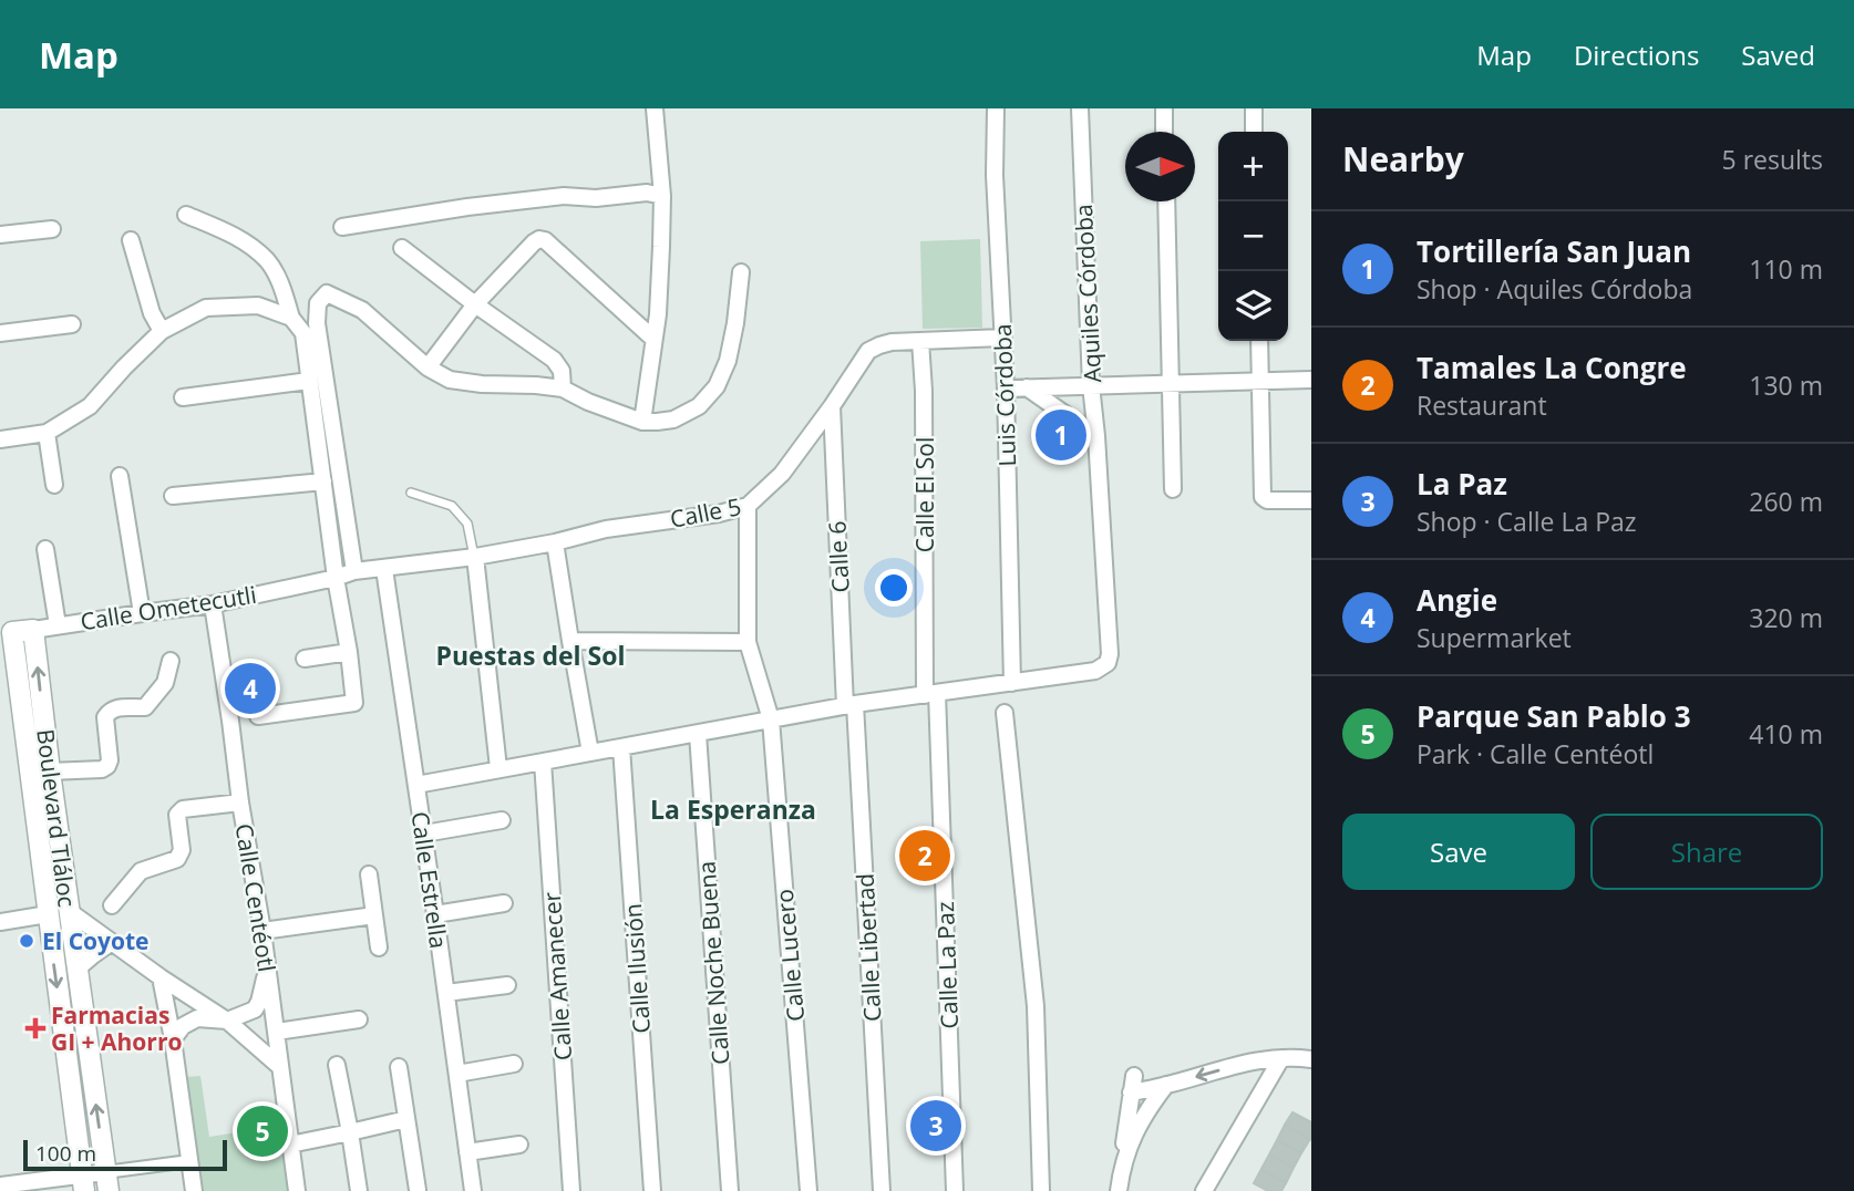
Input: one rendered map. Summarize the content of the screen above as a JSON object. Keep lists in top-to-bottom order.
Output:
{
  "streets": {
    "street": [
      "Aquiles Córdoba",
      "Luis Córdoba",
      "Calle El Sol",
      "Calle 5",
      "Calle 6",
      "Calle Ometecutli",
      "Boulevard Tláloc",
      "Calle Estrella",
      "Calle Centéotl",
      "Calle Libertad",
      "Calle Lucero",
      "Calle Noche Buena",
      "Calle La Paz",
      "Calle Ilusión",
      "Calle Amanecer"
    ]
  },
  "crossings": [
    ["Aquiles Córdoba", "Luis Córdoba"],
    ["Luis Córdoba", "Calle 5"],
    ["Calle El Sol", "Calle 5"],
    ["Calle El Sol", "Calle La Paz"],
    ["Calle 5", "Calle 6"],
    ["Calle 5", "Calle Ometecutli"],
    ["Calle 5", "Calle Estrella"],
    ["Calle 5", "Calle Lucero"],
    ["Calle 6", "Calle Libertad"],
    ["Calle Ometecutli", "Boulevard Tláloc"],
    ["Calle Ometecutli", "Calle Centéotl"]
  ],
  "districts": ["Puestas del Sol", "La Esperanza"],
  "places": {
    "other": ["El Coyote"],
    "health": ["Farmacias GI + Ahorro"]
  },
  "scale_bar": "100 m",
  "north": "right",
  "page": {
    "header": "Map",
    "nav": ["Map", "Directions", "Saved"],
    "heading": ["Nearby", "5 results"],
    "map_buttons": ["+", "−"],
    "list": [
      {
        "mark": "1",
        "name": "Tortillería San Juan",
        "note": "Shop · Aquiles Córdoba",
        "value": "110 m"
      },
      {
        "mark": "2",
        "name": "Tamales La Congre",
        "note": "Restaurant",
        "value": "130 m"
      },
      {
        "mark": "3",
        "name": "La Paz",
        "note": "Shop · Calle La Paz",
        "value": "260 m"
      },
      {
        "mark": "4",
        "name": "Angie",
        "note": "Supermarket",
        "value": "320 m"
      },
      {
        "mark": "5",
        "name": "Parque San Pablo 3",
        "note": "Park · Calle Centéotl",
        "value": "410 m"
      }
    ],
    "pins": [
      "1",
      "4",
      "2",
      "3",
      "5"
    ],
    "buttons": ["Save", "Share"],
    "scale": "100 m"
  }
}
